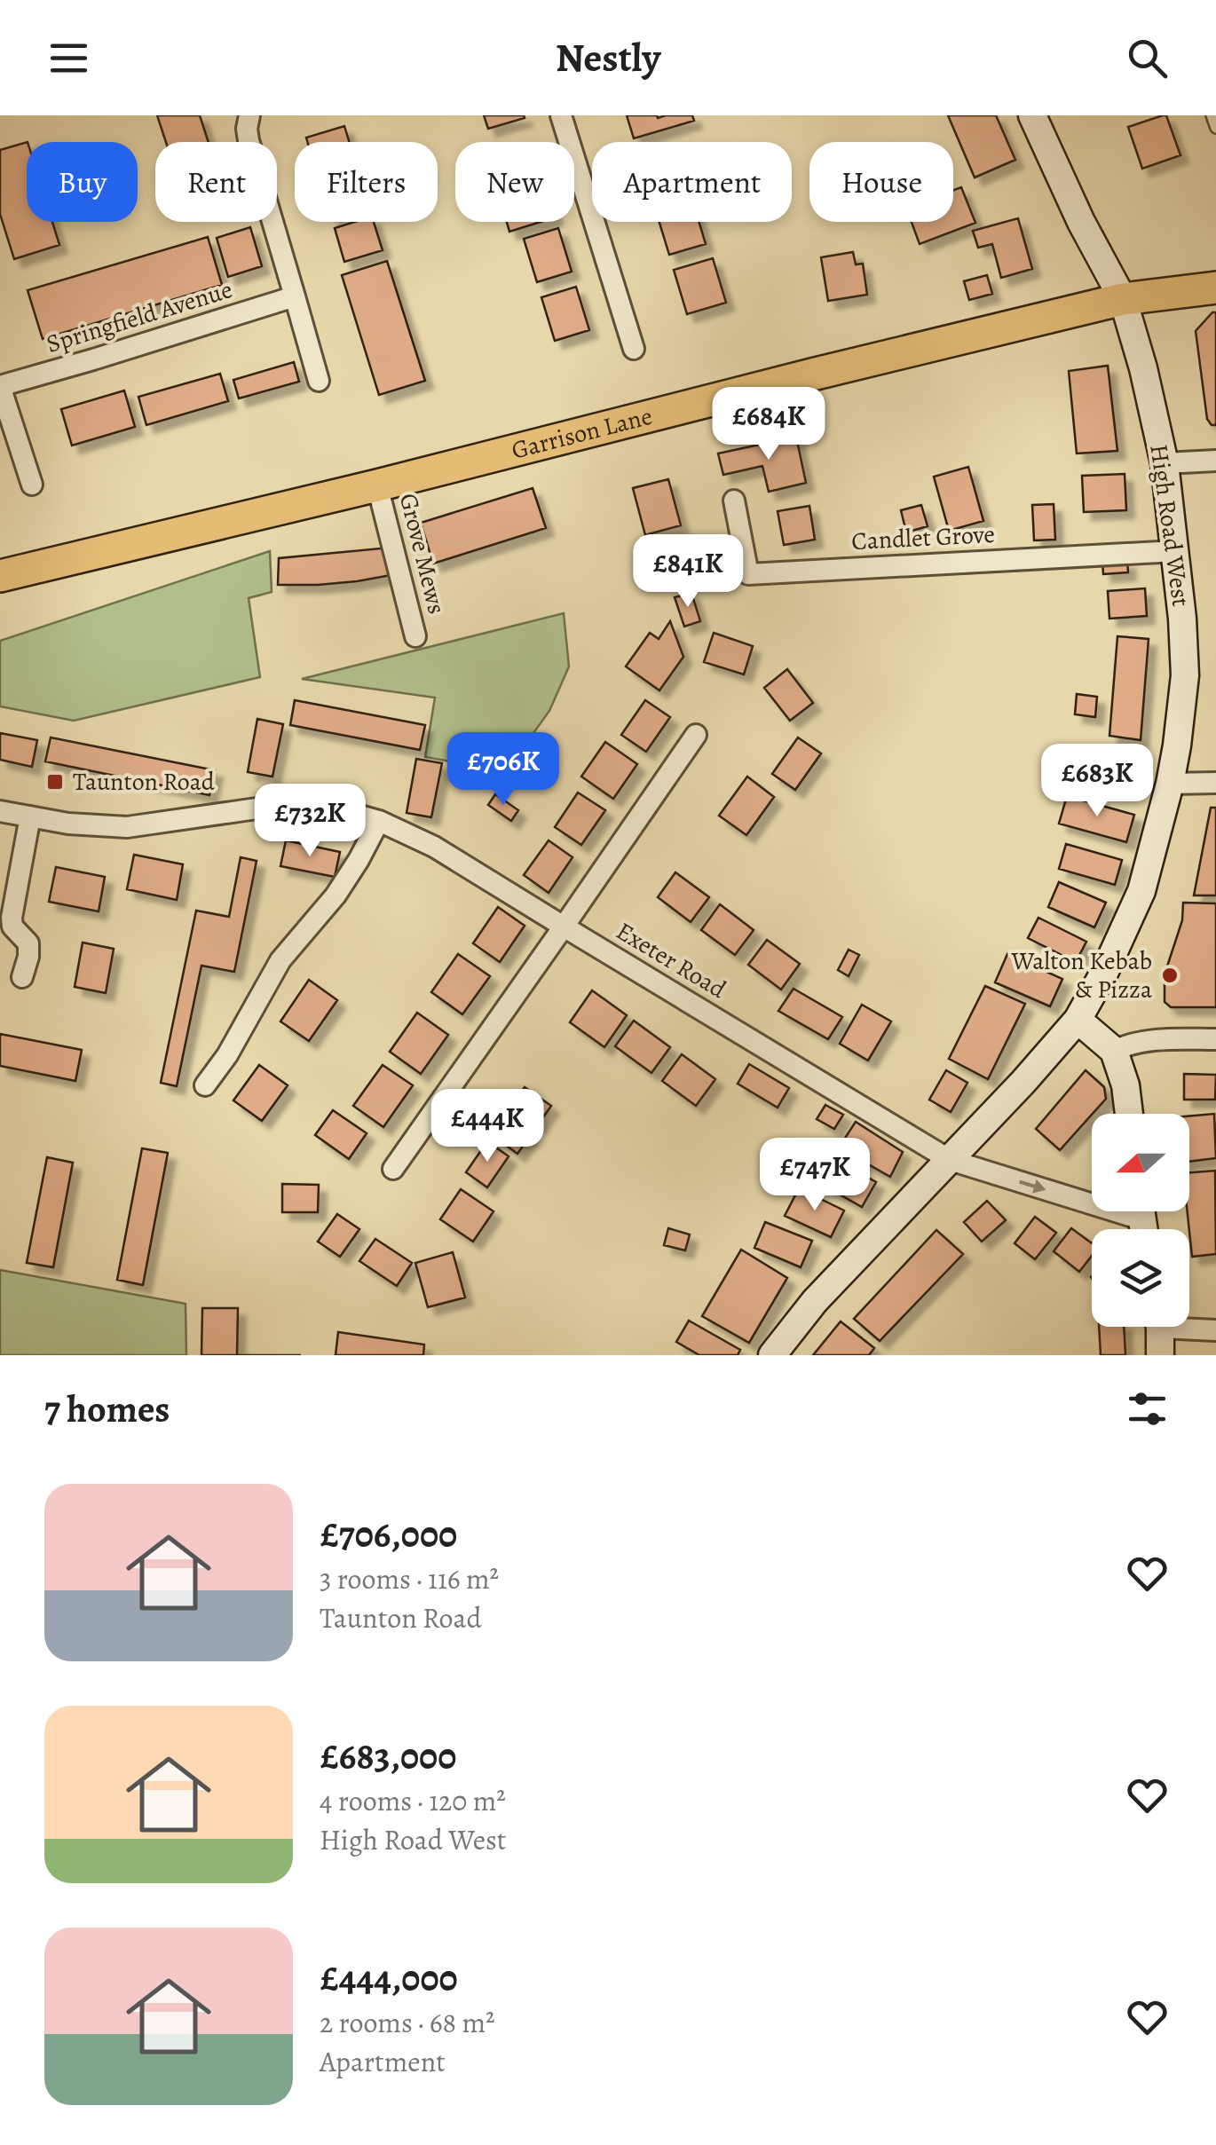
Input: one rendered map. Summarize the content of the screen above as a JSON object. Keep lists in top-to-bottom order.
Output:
{
  "streets": {
    "main road": ["Garrison Lane"],
    "street": [
      "Springfield Avenue",
      "High Road West",
      "Candlet Grove",
      "Grove Mews",
      "Exeter Road"
    ]
  },
  "crossings": [
    ["Garrison Lane", "High Road West"],
    ["Garrison Lane", "Grove Mews"],
    ["High Road West", "Candlet Grove"],
    ["High Road West", "Exeter Road"]
  ],
  "places": {
    "transit": ["Taunton Road"],
    "other": ["Walton Kebab & Pizza"]
  },
  "north": "left",
  "page": {
    "header": "Nestly",
    "chip": [
      "Buy",
      "Rent",
      "Filters",
      "New",
      "Apartment",
      "House"
    ],
    "price": [
      "£684K",
      "£841K",
      "£706K",
      "£683K",
      "£732K",
      "£444K",
      "£747K"
    ],
    "heading": "7 homes",
    "list": [
      {
        "name": "£706,000",
        "note": "3 rooms · 116 m² · Taunton Road"
      },
      {
        "name": "£683,000",
        "note": "4 rooms · 120 m² · High Road West"
      },
      {
        "name": "£444,000",
        "note": "2 rooms · 68 m² · Apartment"
      }
    ]
  }
}
